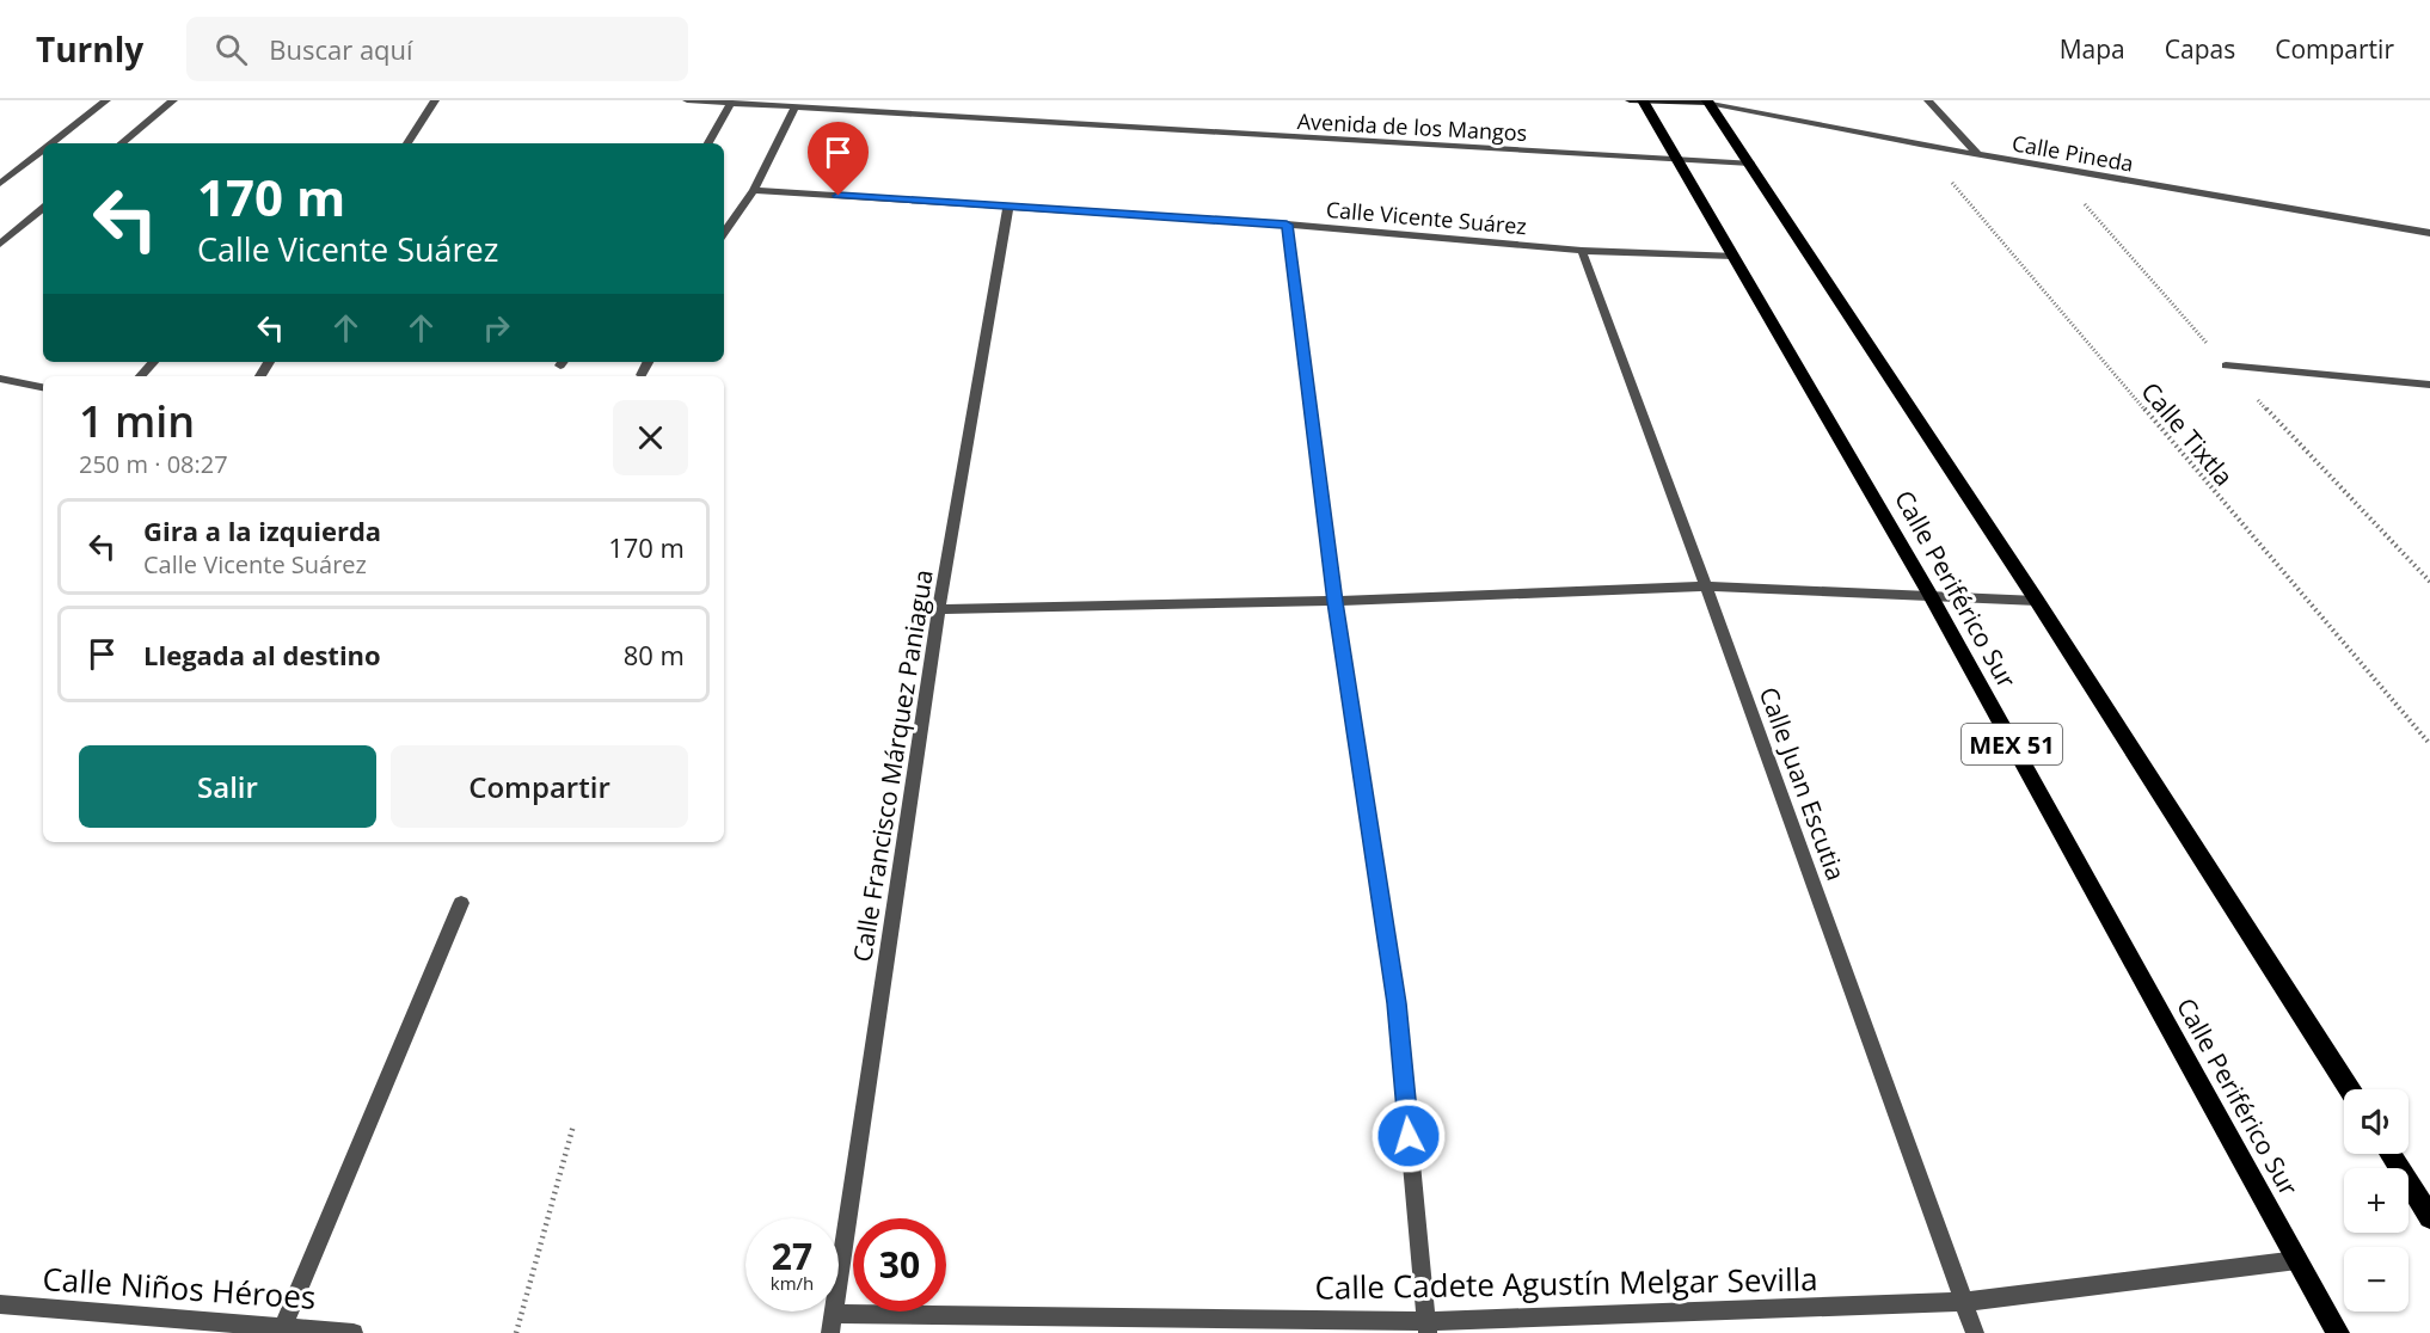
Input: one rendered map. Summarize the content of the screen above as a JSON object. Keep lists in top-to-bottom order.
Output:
{
  "streets": {
    "main road": ["Calle Periférico Sur", "MEX 51"],
    "street": [
      "Avenida de los Mangos",
      "Calle Pineda",
      "Calle Vicente Suárez",
      "Calle Francisco Márquez Paniagua",
      "Calle Juan Escutia",
      "Calle Cadete Agustín Melgar Sevilla",
      "Calle Niños Héroes"
    ],
    "path": ["Calle Tixtla"]
  },
  "crossings": [
    ["Avenida de los Mangos", "Calle Periférico Sur"],
    ["Calle Pineda", "Calle Tixtla"],
    ["Calle Vicente Suárez", "Calle Periférico Sur"],
    ["Calle Vicente Suárez", "Calle Francisco Márquez Paniagua"],
    ["Calle Vicente Suárez", "Calle Juan Escutia"],
    ["Calle Periférico Sur", "Calle Cadete Agustín Melgar Sevilla"],
    ["Calle Francisco Márquez Paniagua", "Calle Cadete Agustín Melgar Sevilla"],
    ["Calle Juan Escutia", "Calle Cadete Agustín Melgar Sevilla"]
  ],
  "page": {
    "header": "Turnly",
    "search": "Buscar aquí",
    "nav": ["Mapa", "Capas", "Compartir"],
    "turn": ["170 m", "Calle Vicente Suárez"],
    "heading": ["1 min", "250 m · 08:27"],
    "list": [
      {
        "name": "Gira a la izquierda",
        "note": "Calle Vicente Suárez",
        "value": "170 m"
      },
      {
        "name": "Llegada al destino",
        "value": "80 m"
      }
    ],
    "buttons": ["Salir", "Compartir"],
    "map_buttons": ["+", "−"],
    "speed": "27 km/h",
    "limit": "30"
  }
}
